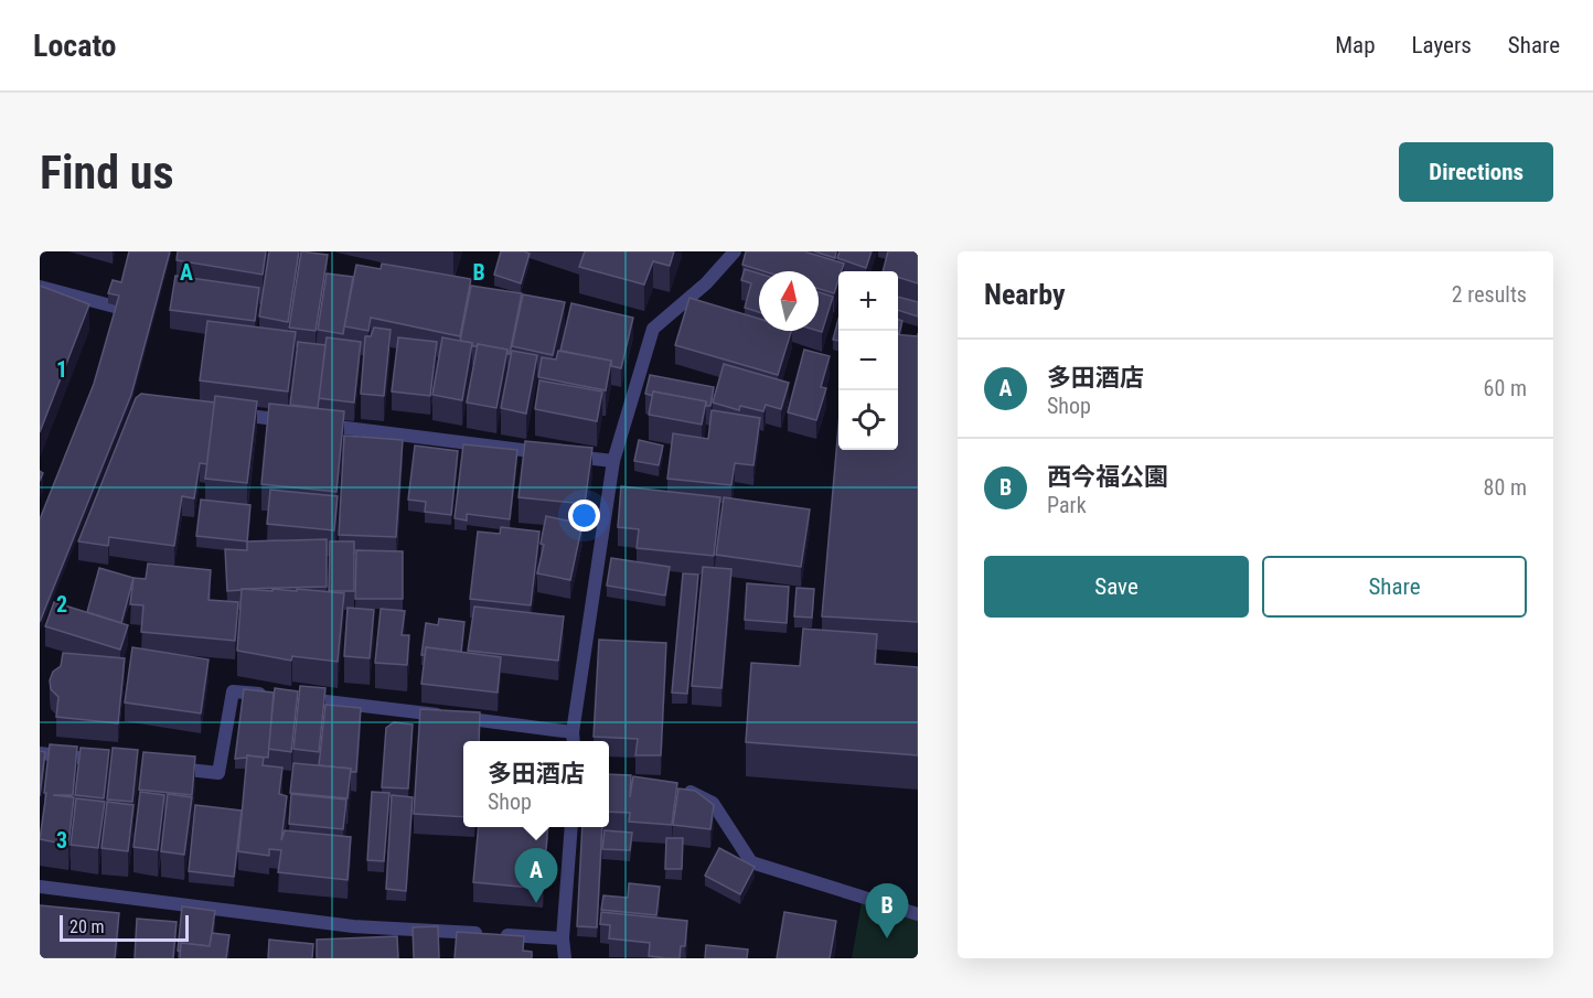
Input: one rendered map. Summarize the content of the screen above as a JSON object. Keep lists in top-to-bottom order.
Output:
{
  "scale_bar": "20 m",
  "north": "top",
  "page": {
    "header": "Locato",
    "nav": ["Map", "Layers", "Share"],
    "buttons": [
      "Directions",
      ["Save", "Share"]
    ],
    "title": "Find us",
    "heading": ["Nearby", "2 results"],
    "map_buttons": ["+", "−"],
    "list": [
      {
        "mark": "A",
        "name": "多田酒店",
        "note": "Shop",
        "value": "60 m"
      },
      {
        "mark": "B",
        "name": "西今福公園",
        "note": "Park",
        "value": "80 m"
      }
    ],
    "popup": ["多田酒店", "Shop"],
    "pins": ["A", "B"],
    "scale": "20 m"
  },
  "grid": {
    "columns": ["A", "B"],
    "rows": ["1", "2", "3"]
  }
}
